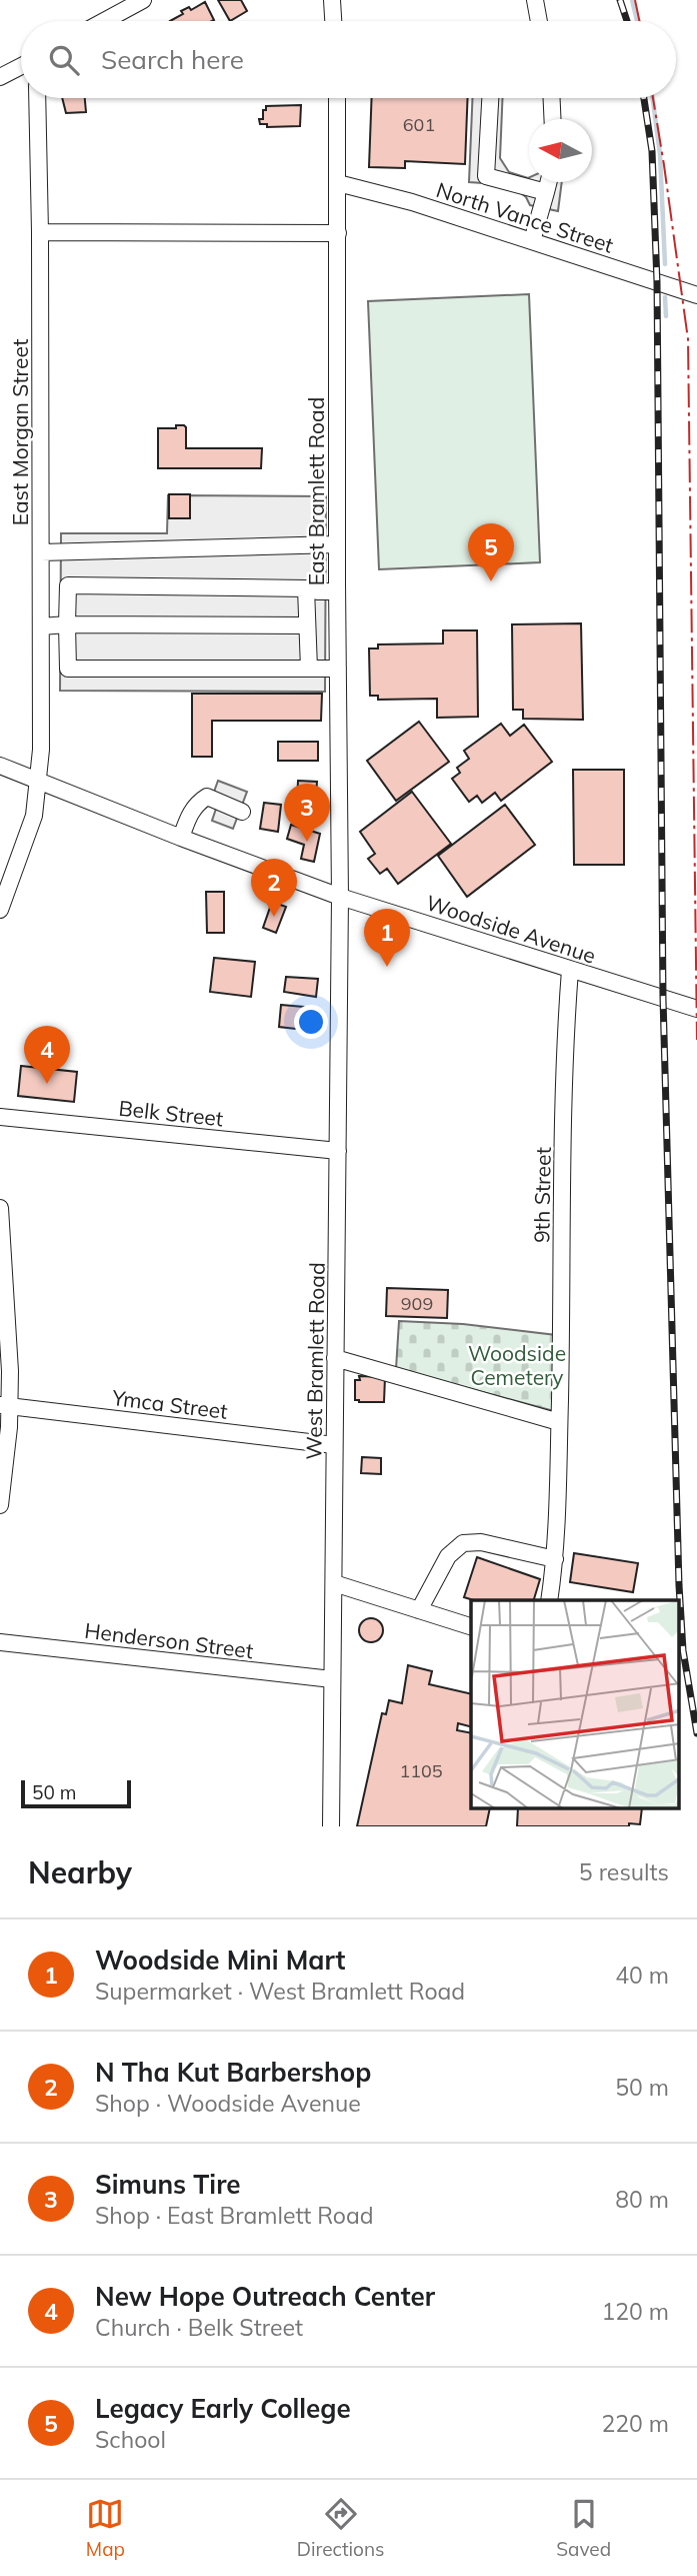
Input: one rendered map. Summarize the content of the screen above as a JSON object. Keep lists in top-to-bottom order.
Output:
{
  "streets": {
    "street": [
      "North Vance Street",
      "East Morgan Street",
      "East Bramlett Road",
      "Woodside Avenue",
      "Belk Street",
      "9th Street",
      "West Bramlett Road",
      "Ymca Street",
      "Henderson Street"
    ]
  },
  "crossings": [
    ["North Vance Street", "East Bramlett Road"],
    ["East Morgan Street", "Woodside Avenue"],
    ["East Bramlett Road", "Woodside Avenue"],
    ["East Bramlett Road", "West Bramlett Road"],
    ["Woodside Avenue", "9th Street"],
    ["Woodside Avenue", "West Bramlett Road"],
    ["Belk Street", "West Bramlett Road"],
    ["West Bramlett Road", "Ymca Street"],
    ["West Bramlett Road", "Henderson Street"]
  ],
  "parks": ["Woodside Cemetery"],
  "house_numbers": ["601", "909", "1105"],
  "scale_bar": "50 m",
  "north": "left",
  "page": {
    "search": "Search here",
    "pins": [
      "5",
      "3",
      "2",
      "1",
      "4"
    ],
    "scale": "50 m",
    "heading": ["Nearby", "5 results"],
    "list": [
      {
        "mark": "1",
        "name": "Woodside Mini Mart",
        "note": "Supermarket · West Bramlett Road",
        "value": "40 m"
      },
      {
        "mark": "2",
        "name": "N Tha Kut Barbershop",
        "note": "Shop · Woodside Avenue",
        "value": "50 m"
      },
      {
        "mark": "3",
        "name": "Simuns Tire",
        "note": "Shop · East Bramlett Road",
        "value": "80 m"
      },
      {
        "mark": "4",
        "name": "New Hope Outreach Center",
        "note": "Church · Belk Street",
        "value": "120 m"
      },
      {
        "mark": "5",
        "name": "Legacy Early College",
        "note": "School",
        "value": "220 m"
      }
    ],
    "nav": ["Map", "Directions", "Saved"]
  }
}
